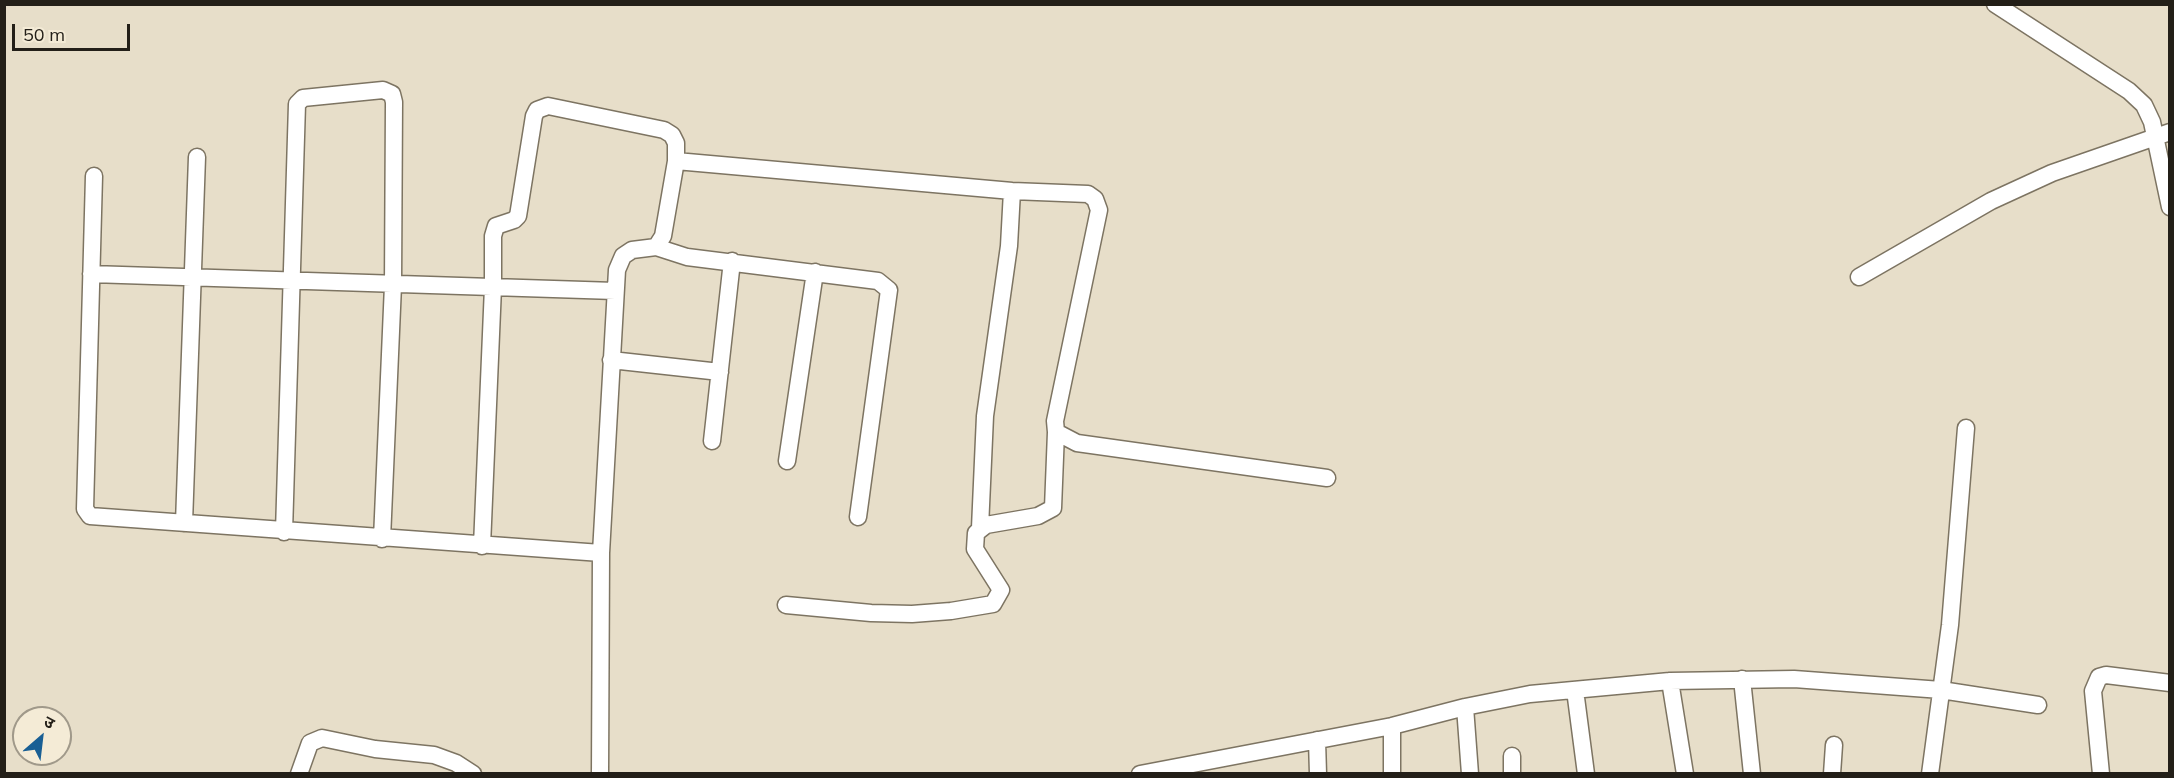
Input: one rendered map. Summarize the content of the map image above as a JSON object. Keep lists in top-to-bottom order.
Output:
{
  "scale_bar": "50 m",
  "north": "top right"
}
